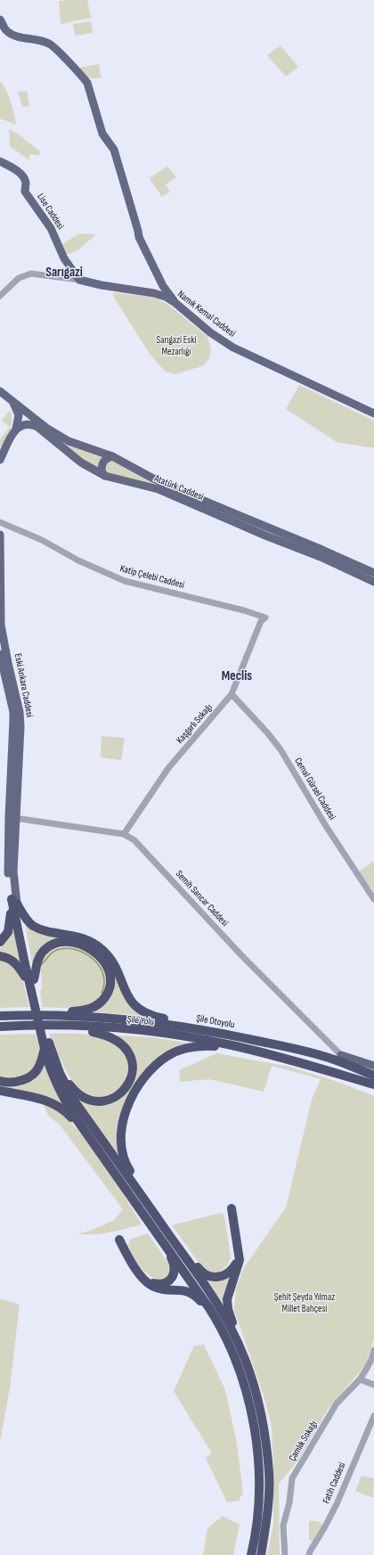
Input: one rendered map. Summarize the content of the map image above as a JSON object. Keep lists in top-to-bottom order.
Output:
{
  "streets": {
    "highway": ["Şile Yolu", "Şile Otoyolu"],
    "main road": [
      "Lise Caddesi",
      "Namık Kemal Caddesi",
      "Atatürk Caddesi",
      "Eski Ankara Caddesi"
    ],
    "street": [
      "Katip Çelebi Caddesi",
      "Kaşgarlı Sokağı",
      "Cemal Gürsel Caddesi",
      "Semih Sancar Caddesi",
      "Çamlık Sokağı",
      "Fatih Caddesi"
    ]
  },
  "crossings": [
    ["Lise Caddesi", "Namık Kemal Caddesi"],
    ["Katip Çelebi Caddesi", "Kaşgarlı Sokağı"],
    ["Eski Ankara Caddesi", "Semih Sancar Caddesi"],
    ["Kaşgarlı Sokağı", "Cemal Gürsel Caddesi"],
    ["Kaşgarlı Sokağı", "Semih Sancar Caddesi"],
    ["Şile Yolu", "Şile Otoyolu"]
  ],
  "districts": ["Sarıgazi", "Meclis"],
  "parks": ["Sarıgazi Eski Mezarlığı", "Şehit Şeyda Yılmaz Millet Bahçesi"]
}
